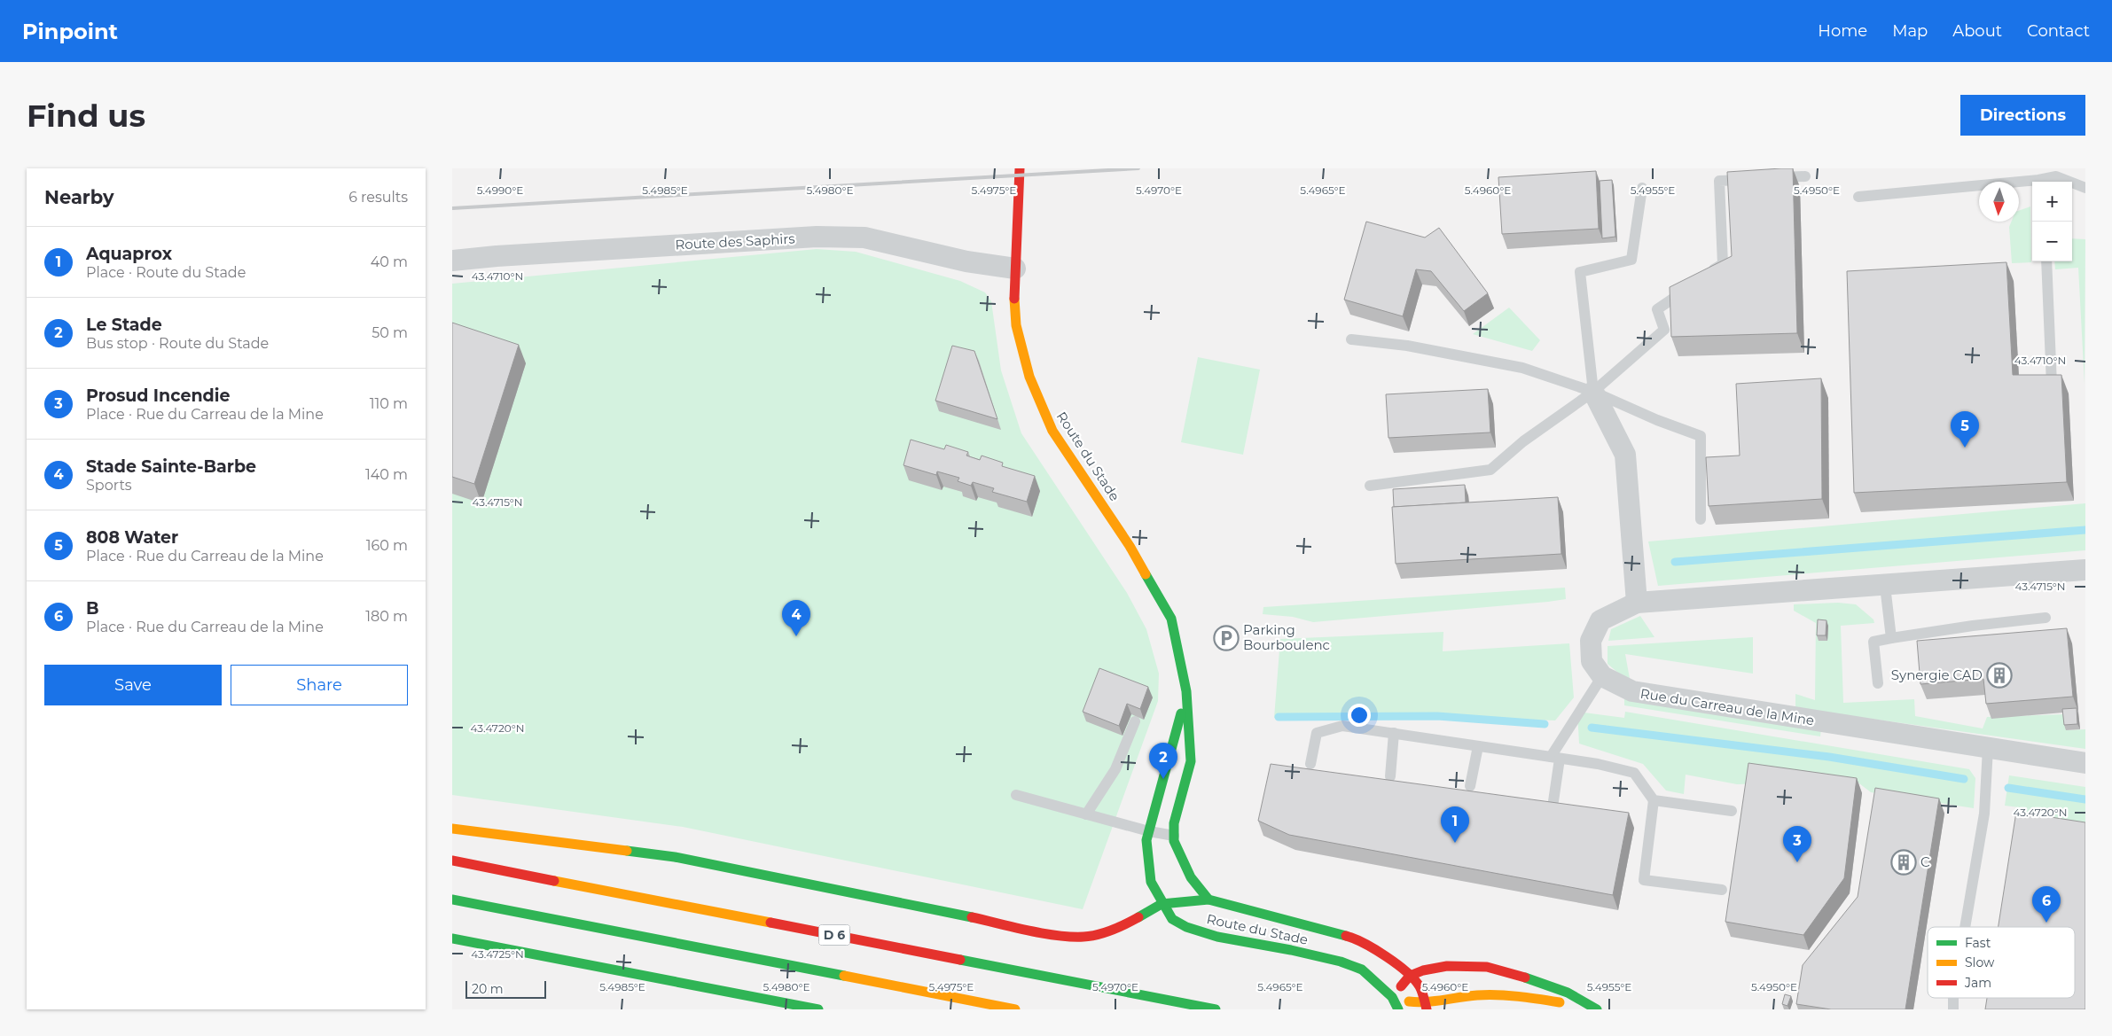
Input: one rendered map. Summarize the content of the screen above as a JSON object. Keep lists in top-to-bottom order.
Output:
{
  "streets": {
    "main road": ["Route du Stade", "D 6"],
    "street": ["Route des Saphirs", "Rue du Carreau de la Mine"]
  },
  "crossings": [
    ["Route des Saphirs", "Route du Stade"]
  ],
  "places": {
    "parking": ["Parking Bourboulenc"],
    "building": ["Synergie CAD", "C"]
  },
  "legend": ["Fast", "Slow", "Jam"],
  "scale_bar": "20 m",
  "north": "bottom",
  "page": {
    "header": "Pinpoint",
    "nav": [
      "Home",
      "Map",
      "About",
      "Contact"
    ],
    "buttons": [
      "Directions",
      ["Save", "Share"]
    ],
    "title": "Find us",
    "heading": ["Nearby", "6 results"],
    "map_buttons": ["+", "−"],
    "list": [
      {
        "mark": "1",
        "name": "Aquaprox",
        "note": "Place · Route du Stade",
        "value": "40 m"
      },
      {
        "mark": "2",
        "name": "Le Stade",
        "note": "Bus stop · Route du Stade",
        "value": "50 m"
      },
      {
        "mark": "3",
        "name": "Prosud Incendie",
        "note": "Place · Rue du Carreau de la Mine",
        "value": "110 m"
      },
      {
        "mark": "4",
        "name": "Stade Sainte-Barbe",
        "note": "Sports",
        "value": "140 m"
      },
      {
        "mark": "5",
        "name": "808 Water",
        "note": "Place · Rue du Carreau de la Mine",
        "value": "160 m"
      },
      {
        "mark": "6",
        "name": "B",
        "note": "Place · Rue du Carreau de la Mine",
        "value": "180 m"
      }
    ],
    "pins": [
      "5",
      "4",
      "2",
      "1",
      "3",
      "6"
    ],
    "scale": "20 m"
  },
  "coordinates": [
    "5.4990°E",
    "5.4985°E",
    "5.4980°E",
    "5.4975°E",
    "5.4970°E",
    "5.4965°E",
    "5.4960°E",
    "5.4955°E",
    "5.4950°E",
    "43.4710°N",
    "43.4715°N",
    "43.4720°N",
    "43.4725°N"
  ]
}
